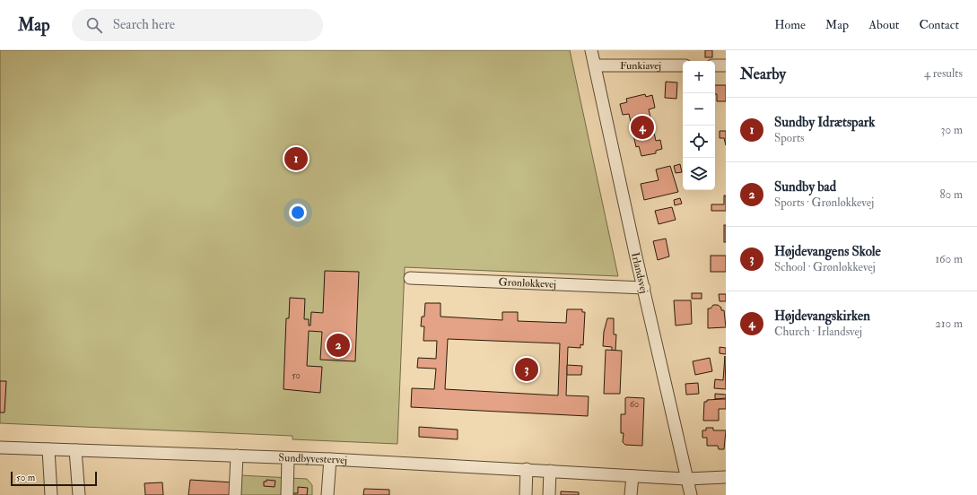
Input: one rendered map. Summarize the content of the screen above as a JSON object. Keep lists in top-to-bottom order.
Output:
{
  "streets": {
    "street": [
      "Funkiavej",
      "Irlandsvej",
      "Grønløkkevej",
      "Sundbyvestervej"
    ]
  },
  "crossings": [
    ["Funkiavej", "Irlandsvej"],
    ["Irlandsvej", "Grønløkkevej"],
    ["Irlandsvej", "Sundbyvestervej"]
  ],
  "house_numbers": ["50", "60"],
  "scale_bar": "50 m",
  "page": {
    "header": "Map",
    "search": "Search here",
    "nav": [
      "Home",
      "Map",
      "About",
      "Contact"
    ],
    "heading": ["Nearby", "4 results"],
    "map_buttons": ["+", "−"],
    "list": [
      {
        "mark": "1",
        "name": "Sundby Idrætspark",
        "note": "Sports",
        "value": "30 m"
      },
      {
        "mark": "2",
        "name": "Sundby bad",
        "note": "Sports · Grønløkkevej",
        "value": "80 m"
      },
      {
        "mark": "3",
        "name": "Højdevangens Skole",
        "note": "School · Grønløkkevej",
        "value": "160 m"
      },
      {
        "mark": "4",
        "name": "Højdevangskirken",
        "note": "Church · Irlandsvej",
        "value": "210 m"
      }
    ],
    "pins": [
      "4",
      "1",
      "2",
      "3"
    ],
    "scale": "50 m"
  }
}
